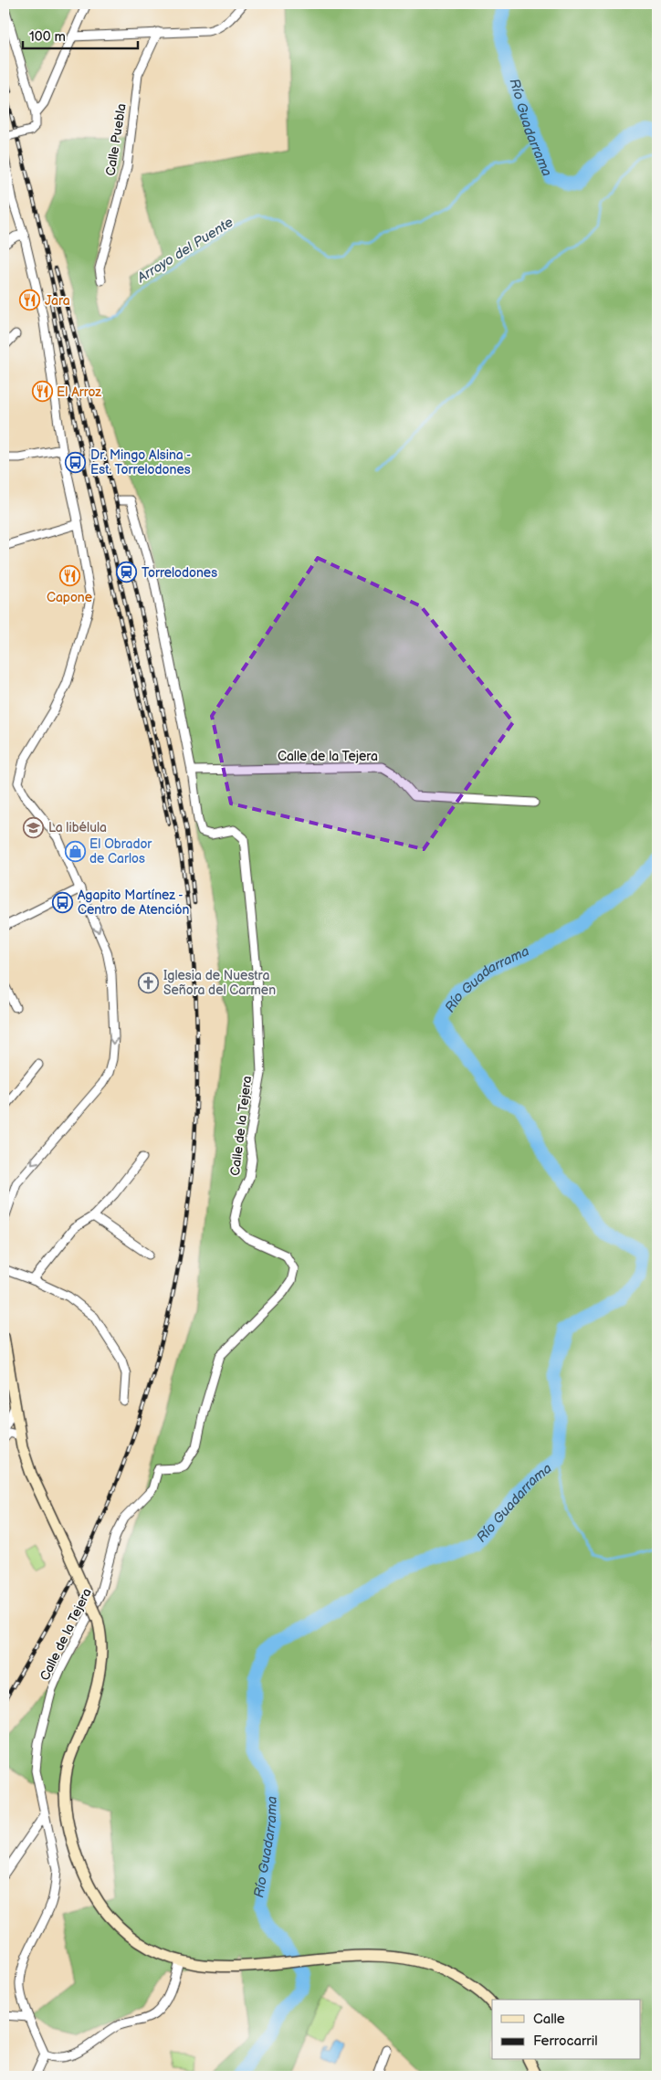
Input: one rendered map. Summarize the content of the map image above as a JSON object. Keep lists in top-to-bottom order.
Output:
{
  "streets": {
    "street": ["Calle Puebla", "Calle de la Tejera"]
  },
  "water": ["Río Guadarrama", "Arroyo del Puente"],
  "places": {
    "restaurant": ["Jara", "El Arroz", "Capone"],
    "bus stop": ["Dr. Mingo Alsina - Est. Torrelodones", "Agapito Martínez - Centro de Atención"],
    "station": ["Torrelodones"],
    "school or university": ["La libélula"],
    "shop": ["El Obrador de Carlos"],
    "church": ["Iglesia de Nuestra Señora del Carmen"]
  },
  "legend": ["Calle", "Ferrocarril"],
  "scale_bar": "100 m"
}
